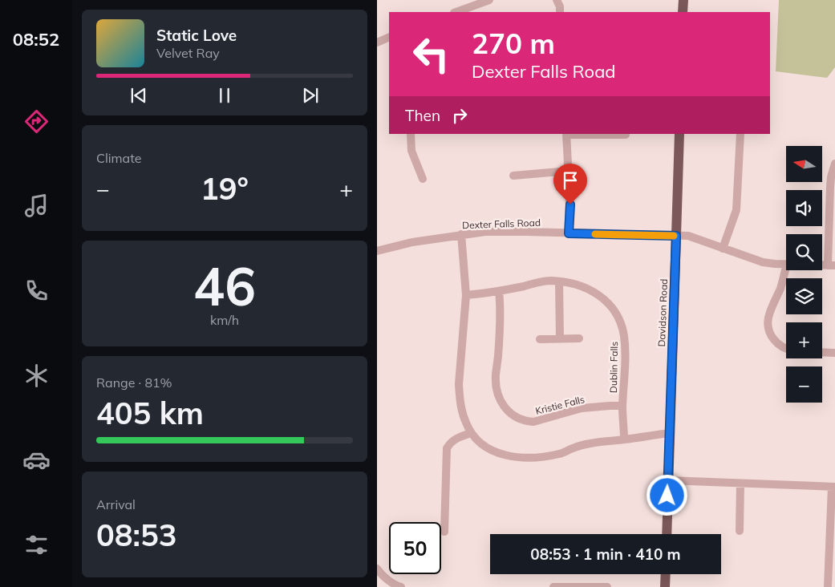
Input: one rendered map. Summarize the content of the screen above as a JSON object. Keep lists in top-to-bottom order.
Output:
{
  "streets": {
    "main road": ["Davidson Road"],
    "street": ["Dexter Falls Road", "Dublin Falls", "Kristie Falls"]
  },
  "crossings": [
    ["Dexter Falls Road", "Davidson Road"],
    ["Dublin Falls", "Kristie Falls"]
  ],
  "north": "left",
  "page": {
    "tabs": "08:52",
    "turn": ["270 m", "Dexter Falls Road"],
    "song": ["Static Love", "Velvet Ray"],
    "then": "Then",
    "tile": [
      "Climate",
      ["46", "km/h"],
      ["Range · 81%", "405 km"],
      ["Arrival", "08:53"]
    ],
    "map_buttons": ["+", "−"],
    "heat": ["−", "19°", "+"],
    "limit": "50",
    "trip": "08:53 · 1 min · 410 m"
  }
}
